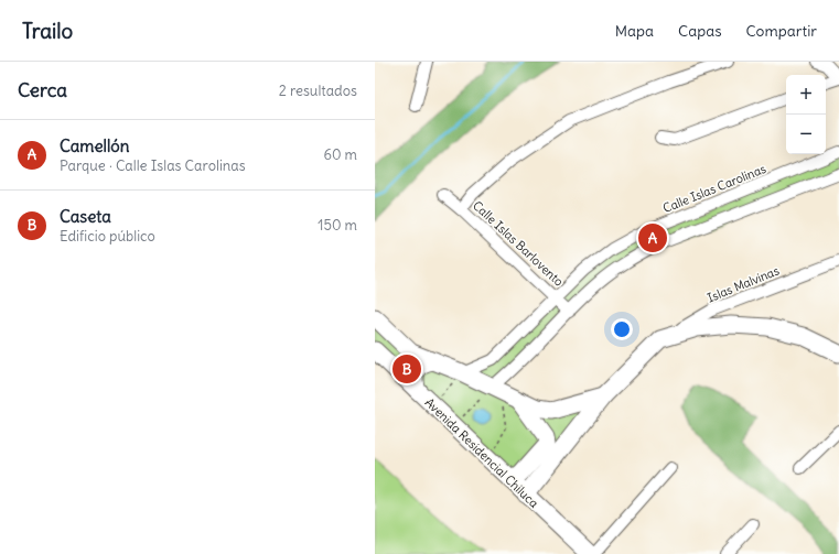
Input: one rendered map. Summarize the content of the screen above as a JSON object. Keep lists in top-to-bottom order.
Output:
{
  "streets": {
    "street": [
      "Calle Islas Carolinas",
      "Calle Islas Barlovento",
      "Islas Malvinas",
      "Avenida Residencial Chiluca"
    ]
  },
  "crossings": [
    ["Calle Islas Carolinas", "Calle Islas Barlovento"]
  ],
  "page": {
    "header": "Trailo",
    "nav": ["Mapa", "Capas", "Compartir"],
    "heading": ["Cerca", "2 resultados"],
    "map_buttons": ["+", "−"],
    "list": [
      {
        "mark": "A",
        "name": "Camellón",
        "note": "Parque · Calle Islas Carolinas",
        "value": "60 m"
      },
      {
        "mark": "B",
        "name": "Caseta",
        "note": "Edificio público",
        "value": "150 m"
      }
    ],
    "pins": ["A", "B"]
  }
}
